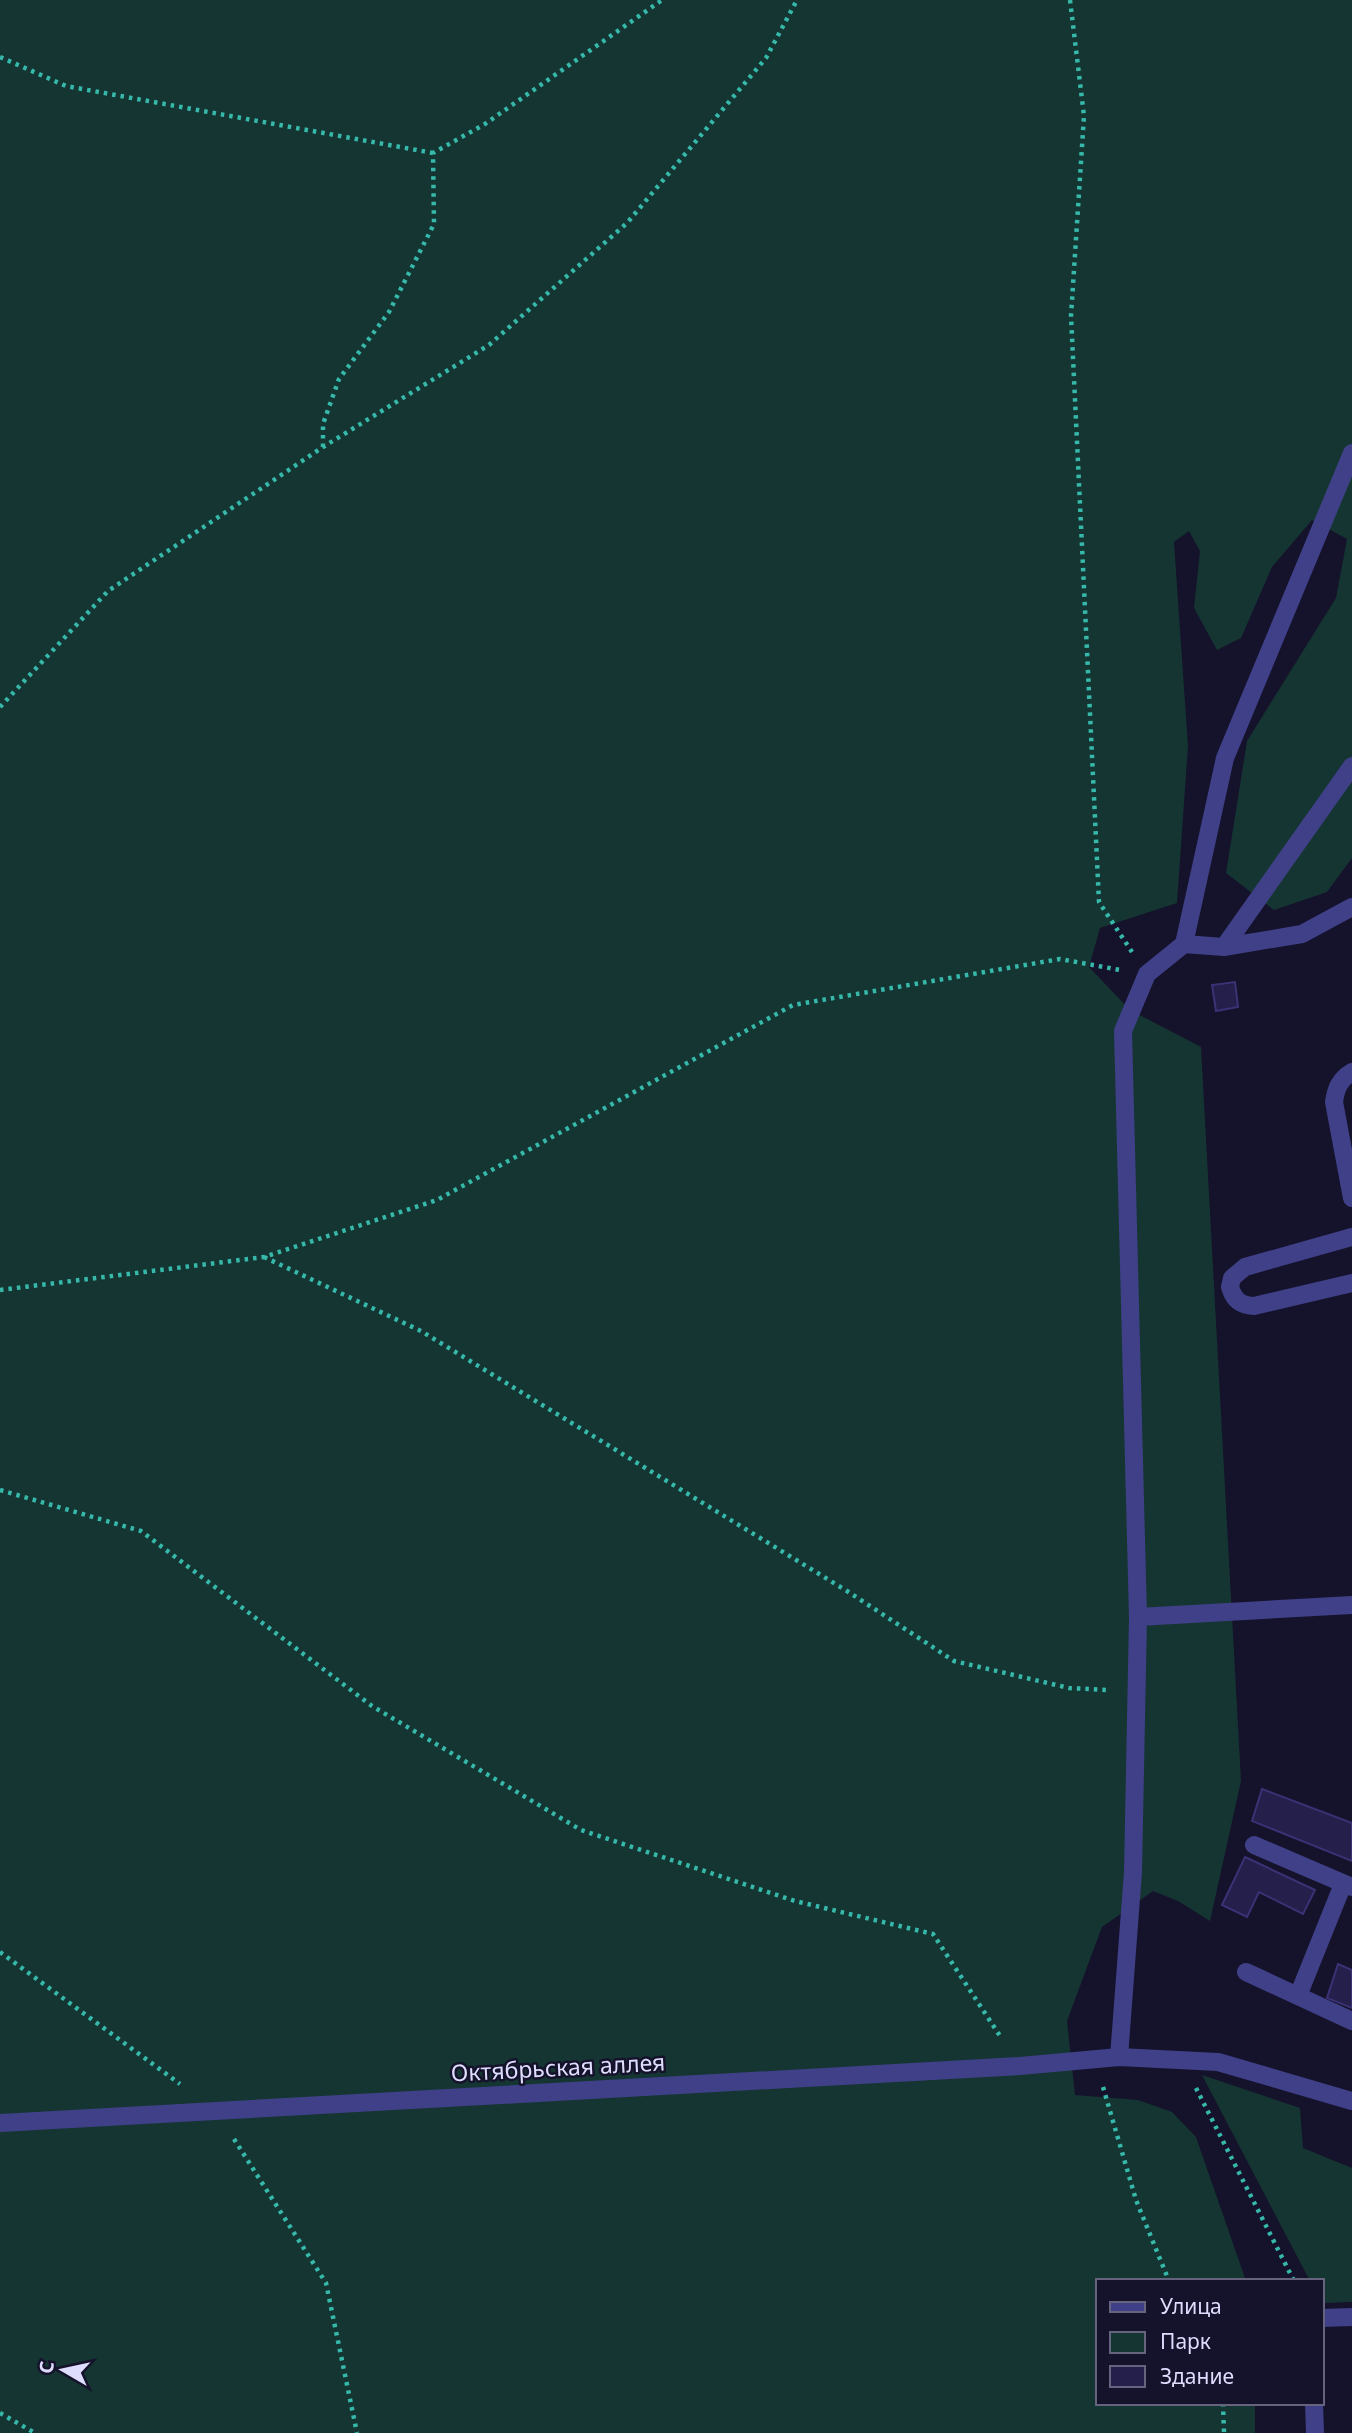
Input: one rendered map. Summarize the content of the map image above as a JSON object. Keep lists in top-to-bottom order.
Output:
{
  "streets": {
    "street": ["Октябрьская аллея"]
  },
  "legend": ["Улица", "Парк", "Здание"],
  "north": "left"
}
